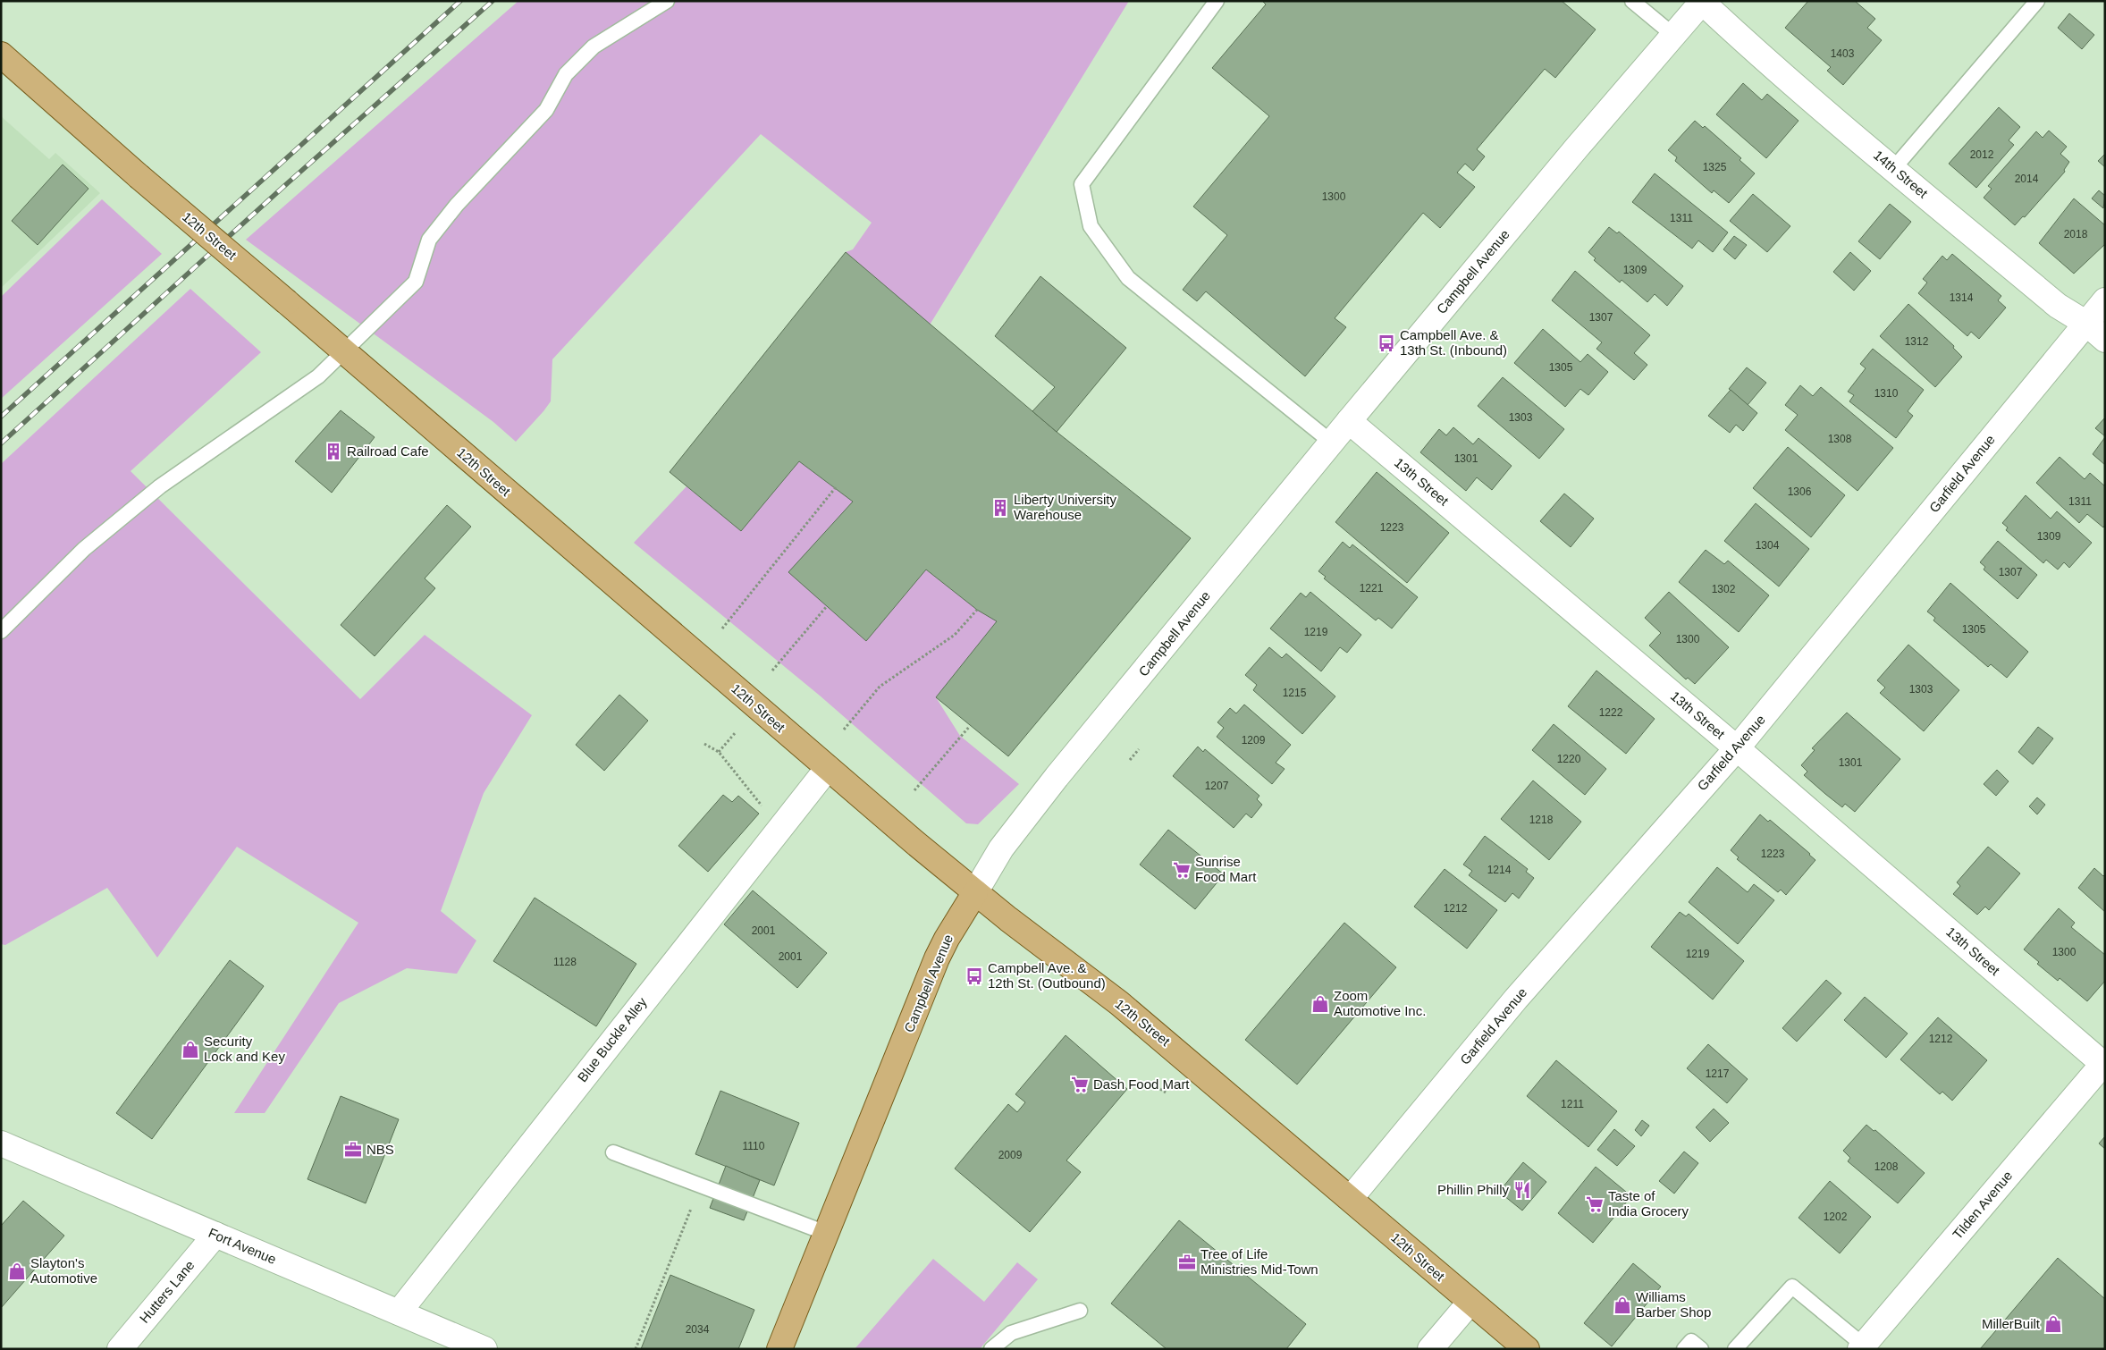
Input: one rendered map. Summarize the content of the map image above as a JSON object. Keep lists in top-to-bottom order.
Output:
{
  "streets": {
    "main road": ["12th Street", "Campbell Avenue"],
    "street": [
      "14th Street",
      "Garfield Avenue",
      "13th Street",
      "Blue Buckle Alley",
      "Tilden Avenue",
      "Fort Avenue",
      "Hutters Lane"
    ]
  },
  "crossings": [
    ["14th Street", "Campbell Avenue"],
    ["14th Street", "Garfield Avenue"],
    ["12th Street", "Campbell Avenue"],
    ["12th Street", "Garfield Avenue"],
    ["12th Street", "Blue Buckle Alley"],
    ["Campbell Avenue", "13th Street"],
    ["Garfield Avenue", "13th Street"],
    ["13th Street", "Tilden Avenue"],
    ["Blue Buckle Alley", "Fort Avenue"],
    ["Fort Avenue", "Hutters Lane"]
  ],
  "places": {
    "bus stop": ["Campbell Ave. & 13th St. (Inbound)", "Campbell Ave. & 12th St. (Outbound)"],
    "building": ["Railroad Cafe", "Liberty University Warehouse"],
    "supermarket": ["Sunrise Food Mart", "Dash Food Mart", "Taste of India Grocery"],
    "shop": [
      "Zoom Automotive Inc.",
      "Security Lock and Key",
      "Slayton's Automotive",
      "Williams Barber Shop",
      "MillerBuilt"
    ],
    "office": ["NBS", "Tree of Life Ministries Mid-Town"],
    "restaurant": ["Phillin Philly"]
  },
  "house_numbers": [
    "1403",
    "2012",
    "1325",
    "2014",
    "1300",
    "1311",
    "2018",
    "1309",
    "1314",
    "1307",
    "1312",
    "1305",
    "1310",
    "1303",
    "1308",
    "1301",
    "1306",
    "1311",
    "1223",
    "1309",
    "1304",
    "1307",
    "1221",
    "1302",
    "1305",
    "1219",
    "1300",
    "1303",
    "1215",
    "1222",
    "1209",
    "1220",
    "1301",
    "1207",
    "1218",
    "1223",
    "1214",
    "1212",
    "2001",
    "1300",
    "1219",
    "2001",
    "1128",
    "1212",
    "1217",
    "1211",
    "1110",
    "2009",
    "1208",
    "1202",
    "2034"
  ]
}
